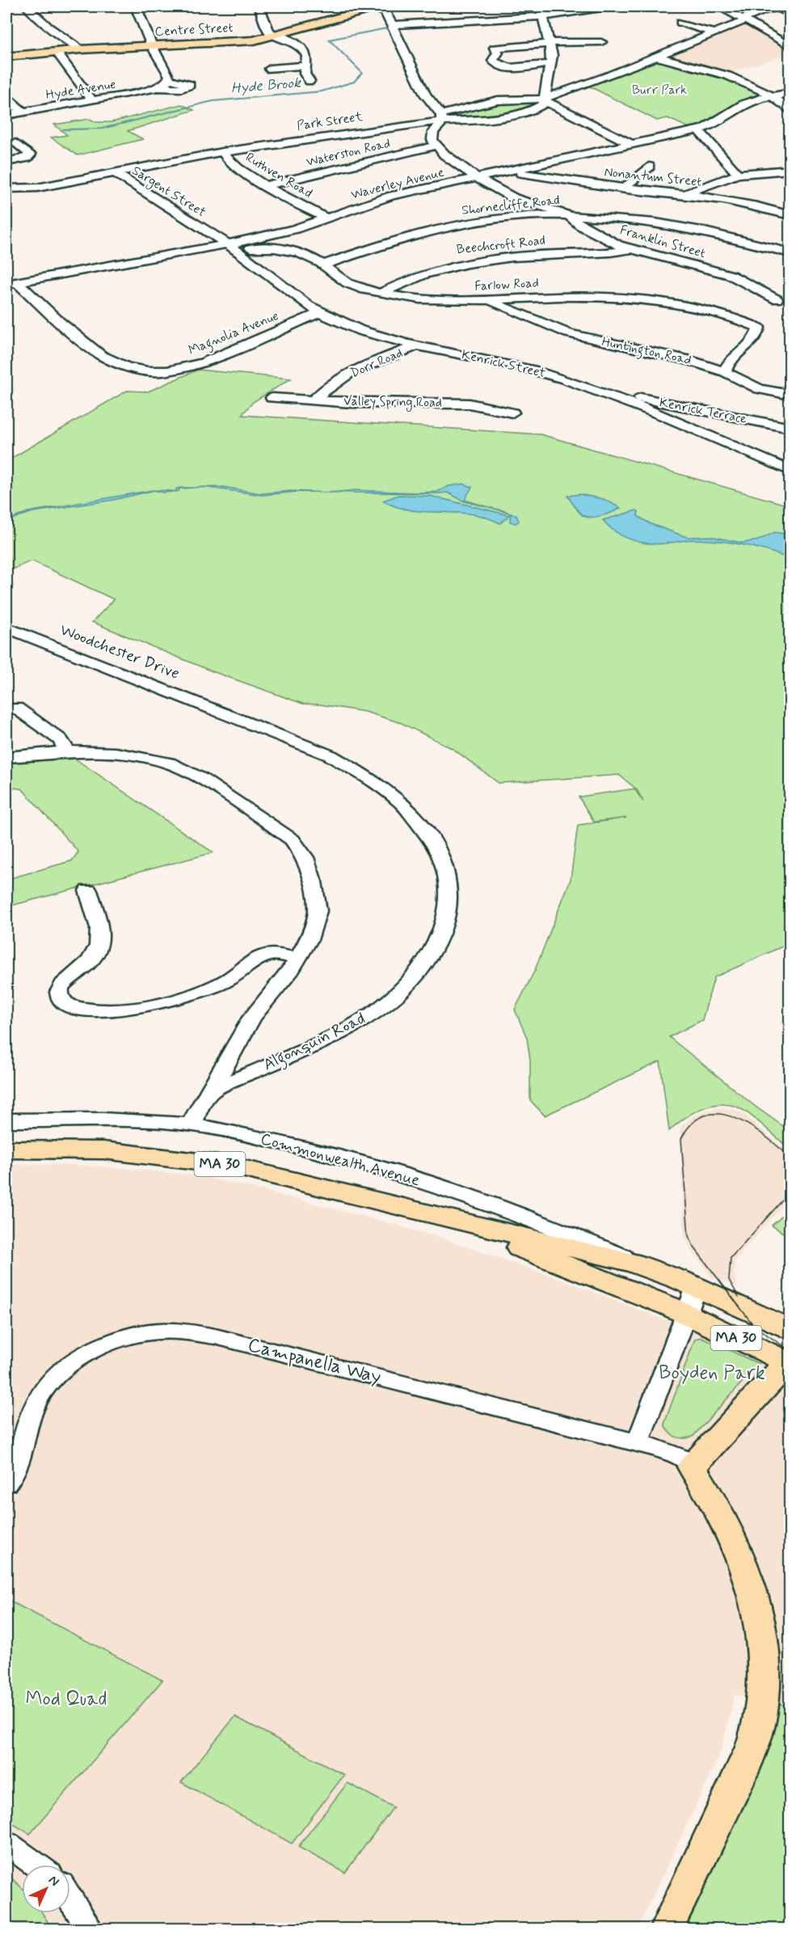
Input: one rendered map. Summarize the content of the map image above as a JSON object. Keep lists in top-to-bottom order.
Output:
{
  "streets": {
    "main road": ["Centre Street", "Commonwealth Avenue", "MA 30"],
    "street": [
      "Hyde Avenue",
      "Park Street",
      "Waterston Road",
      "Ruthven Road",
      "Nonantum Street",
      "Waverley Avenue",
      "Sargent Street",
      "Shornecliffe Road",
      "Franklin Street",
      "Beechcroft Road",
      "Farlow Road",
      "Magnolia Avenue",
      "Huntington Road",
      "Dorr Road",
      "Kenrick Street",
      "Valley Spring Road",
      "Kenrick Terrace",
      "Woodchester Drive",
      "Algonquin Road",
      "Campanella Way"
    ]
  },
  "crossings": [
    ["Park Street", "Ruthven Road"],
    ["Park Street", "Sargent Street"],
    ["Waterston Road", "Ruthven Road"],
    ["Waterston Road", "Franklin Street"],
    ["Ruthven Road", "Waverley Avenue"],
    ["Nonantum Street", "Waverley Avenue"],
    ["Waverley Avenue", "Sargent Street"],
    ["Waverley Avenue", "Franklin Street"],
    ["Waverley Avenue", "Farlow Road"],
    ["Waverley Avenue", "Magnolia Avenue"],
    ["Waverley Avenue", "Kenrick Street"],
    ["Sargent Street", "Farlow Road"],
    ["Sargent Street", "Kenrick Street"],
    ["Shornecliffe Road", "Franklin Street"],
    ["Shornecliffe Road", "Farlow Road"],
    ["Franklin Street", "Beechcroft Road"],
    ["Beechcroft Road", "Farlow Road"],
    ["Farlow Road", "Huntington Road"],
    ["Farlow Road", "Kenrick Street"],
    ["Magnolia Avenue", "Kenrick Street"],
    ["Dorr Road", "Kenrick Street"],
    ["Dorr Road", "Valley Spring Road"],
    ["Kenrick Street", "Kenrick Terrace"],
    ["Woodchester Drive", "Algonquin Road"]
  ],
  "water": ["Hyde Brook"],
  "parks": ["Burr Park", "Boyden Park", "Mod Quad"],
  "north": "top right"
}
